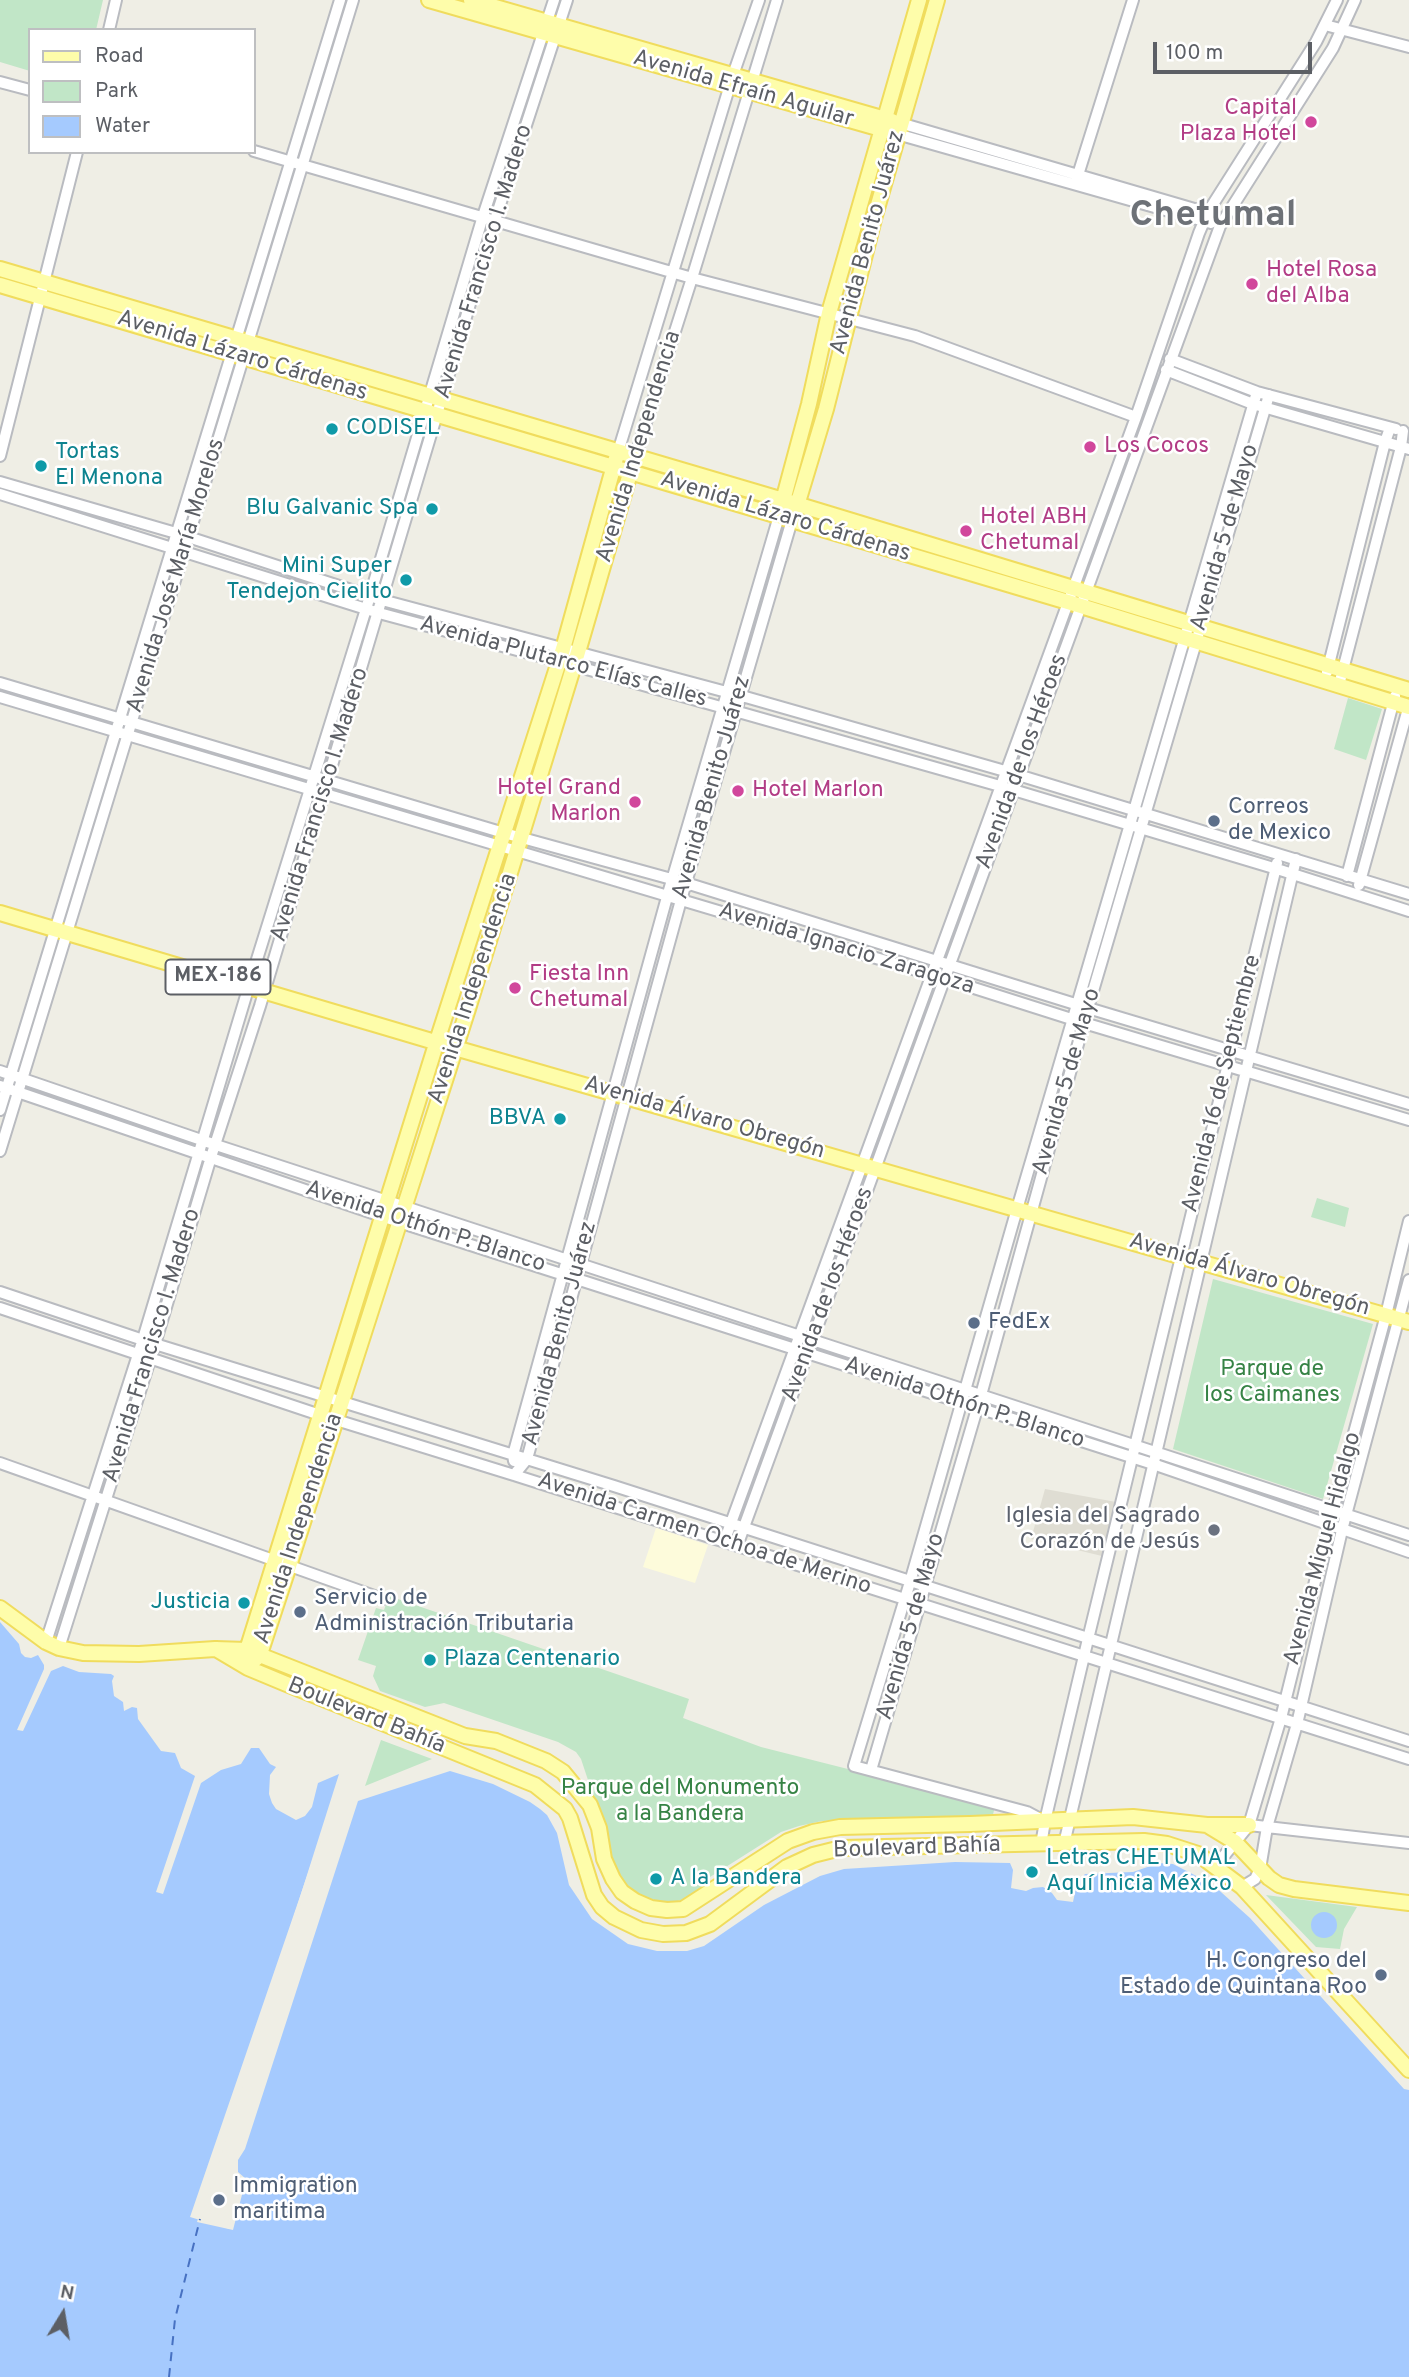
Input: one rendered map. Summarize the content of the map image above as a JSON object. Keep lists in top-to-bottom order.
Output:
{
  "streets": {
    "main road": [
      "Avenida Efraín Aguilar",
      "Avenida Benito Juárez",
      "Avenida Lázaro Cárdenas",
      "Avenida Independencia",
      "MEX-186",
      "Avenida Álvaro Obregón",
      "Boulevard Bahía"
    ],
    "street": [
      "Avenida Francisco I. Madero",
      "Avenida 5 de Mayo",
      "Avenida José María Morelos",
      "Avenida Plutarco Elías Calles",
      "Avenida de los Héroes",
      "Avenida Ignacio Zaragoza",
      "Avenida 16 de Septiembre",
      "Avenida Othón P. Blanco",
      "Avenida Carmen Ochoa de Merino",
      "Avenida Miguel Hidalgo"
    ]
  },
  "crossings": [
    ["Avenida Efraín Aguilar", "Avenida Benito Juárez"],
    ["Avenida Efraín Aguilar", "Avenida Francisco I. Madero"],
    ["Avenida Efraín Aguilar", "Avenida Independencia"],
    ["Avenida Efraín Aguilar", "Avenida de los Héroes"],
    ["Avenida Benito Juárez", "Avenida Lázaro Cárdenas"],
    ["Avenida Benito Juárez", "Avenida Plutarco Elías Calles"],
    ["Avenida Benito Juárez", "Avenida Ignacio Zaragoza"],
    ["Avenida Benito Juárez", "Avenida Álvaro Obregón"],
    ["Avenida Benito Juárez", "Avenida Othón P. Blanco"],
    ["Avenida Benito Juárez", "Avenida Carmen Ochoa de Merino"],
    ["Avenida Francisco I. Madero", "Avenida Lázaro Cárdenas"],
    ["Avenida Francisco I. Madero", "Avenida Plutarco Elías Calles"],
    ["Avenida Francisco I. Madero", "Avenida Ignacio Zaragoza"],
    ["Avenida Francisco I. Madero", "Avenida Álvaro Obregón"],
    ["Avenida Francisco I. Madero", "Avenida Othón P. Blanco"],
    ["Avenida Francisco I. Madero", "Avenida Carmen Ochoa de Merino"],
    ["Avenida Francisco I. Madero", "Boulevard Bahía"],
    ["Avenida Lázaro Cárdenas", "Avenida Independencia"],
    ["Avenida Lázaro Cárdenas", "Avenida 5 de Mayo"],
    ["Avenida Lázaro Cárdenas", "Avenida José María Morelos"],
    ["Avenida Lázaro Cárdenas", "Avenida de los Héroes"],
    ["Avenida Independencia", "Avenida Plutarco Elías Calles"],
    ["Avenida Independencia", "Avenida Ignacio Zaragoza"],
    ["Avenida Independencia", "Avenida Álvaro Obregón"],
    ["Avenida Independencia", "Avenida Othón P. Blanco"],
    ["Avenida Independencia", "Avenida Carmen Ochoa de Merino"],
    ["Avenida Independencia", "Boulevard Bahía"],
    ["Avenida 5 de Mayo", "Avenida Plutarco Elías Calles"],
    ["Avenida 5 de Mayo", "Avenida Ignacio Zaragoza"],
    ["Avenida 5 de Mayo", "Avenida Álvaro Obregón"],
    ["Avenida 5 de Mayo", "Avenida Othón P. Blanco"],
    ["Avenida 5 de Mayo", "Avenida Carmen Ochoa de Merino"],
    ["Avenida José María Morelos", "Avenida Plutarco Elías Calles"],
    ["Avenida José María Morelos", "Avenida Ignacio Zaragoza"],
    ["Avenida José María Morelos", "Avenida Álvaro Obregón"],
    ["Avenida José María Morelos", "Avenida Othón P. Blanco"],
    ["Avenida Plutarco Elías Calles", "Avenida de los Héroes"],
    ["Avenida Plutarco Elías Calles", "Avenida 16 de Septiembre"],
    ["Avenida de los Héroes", "Avenida Ignacio Zaragoza"],
    ["Avenida de los Héroes", "Avenida Álvaro Obregón"],
    ["Avenida de los Héroes", "Avenida Othón P. Blanco"],
    ["Avenida de los Héroes", "Avenida Carmen Ochoa de Merino"],
    ["Avenida Ignacio Zaragoza", "Avenida 16 de Septiembre"],
    ["Avenida 16 de Septiembre", "Avenida Álvaro Obregón"],
    ["Avenida 16 de Septiembre", "Avenida Othón P. Blanco"],
    ["Avenida 16 de Septiembre", "Avenida Carmen Ochoa de Merino"],
    ["Avenida 16 de Septiembre", "Boulevard Bahía"],
    ["Avenida Álvaro Obregón", "Avenida Miguel Hidalgo"],
    ["Avenida Othón P. Blanco", "Avenida Miguel Hidalgo"],
    ["Avenida Carmen Ochoa de Merino", "Avenida Miguel Hidalgo"],
    ["Avenida Miguel Hidalgo", "Boulevard Bahía"]
  ],
  "districts": ["Chetumal"],
  "parks": ["Parque de los Caimanes", "Parque del Monumento a la Bandera"],
  "places": [
    "Capital Plaza Hotel",
    "Hotel Rosa del Alba",
    "CODISEL",
    "Los Cocos",
    "Tortas EI Menona",
    "Blu Galvanic Spa",
    "Hotel ABH Chetumal",
    "Mini Super Tendejon Cielito",
    "Hotel Marlon",
    "Hotel Grand Marlon",
    "Correos de Mexico",
    "Fiesta Inn Chetumal",
    "BBVA",
    "FedEx",
    "Iglesia del Sagrado Corazón de Jesús",
    "Justicia",
    "Servicio de Administración Tributaria",
    "Plaza Centenario",
    "Letras CHETUMAL Aquí Inicia México",
    "A la Bandera",
    "H. Congreso del Estado de Quintana Roo",
    "Immigration maritima"
  ],
  "legend": ["Road", "Park", "Water"],
  "scale_bar": "100 m",
  "north": "top"
}
